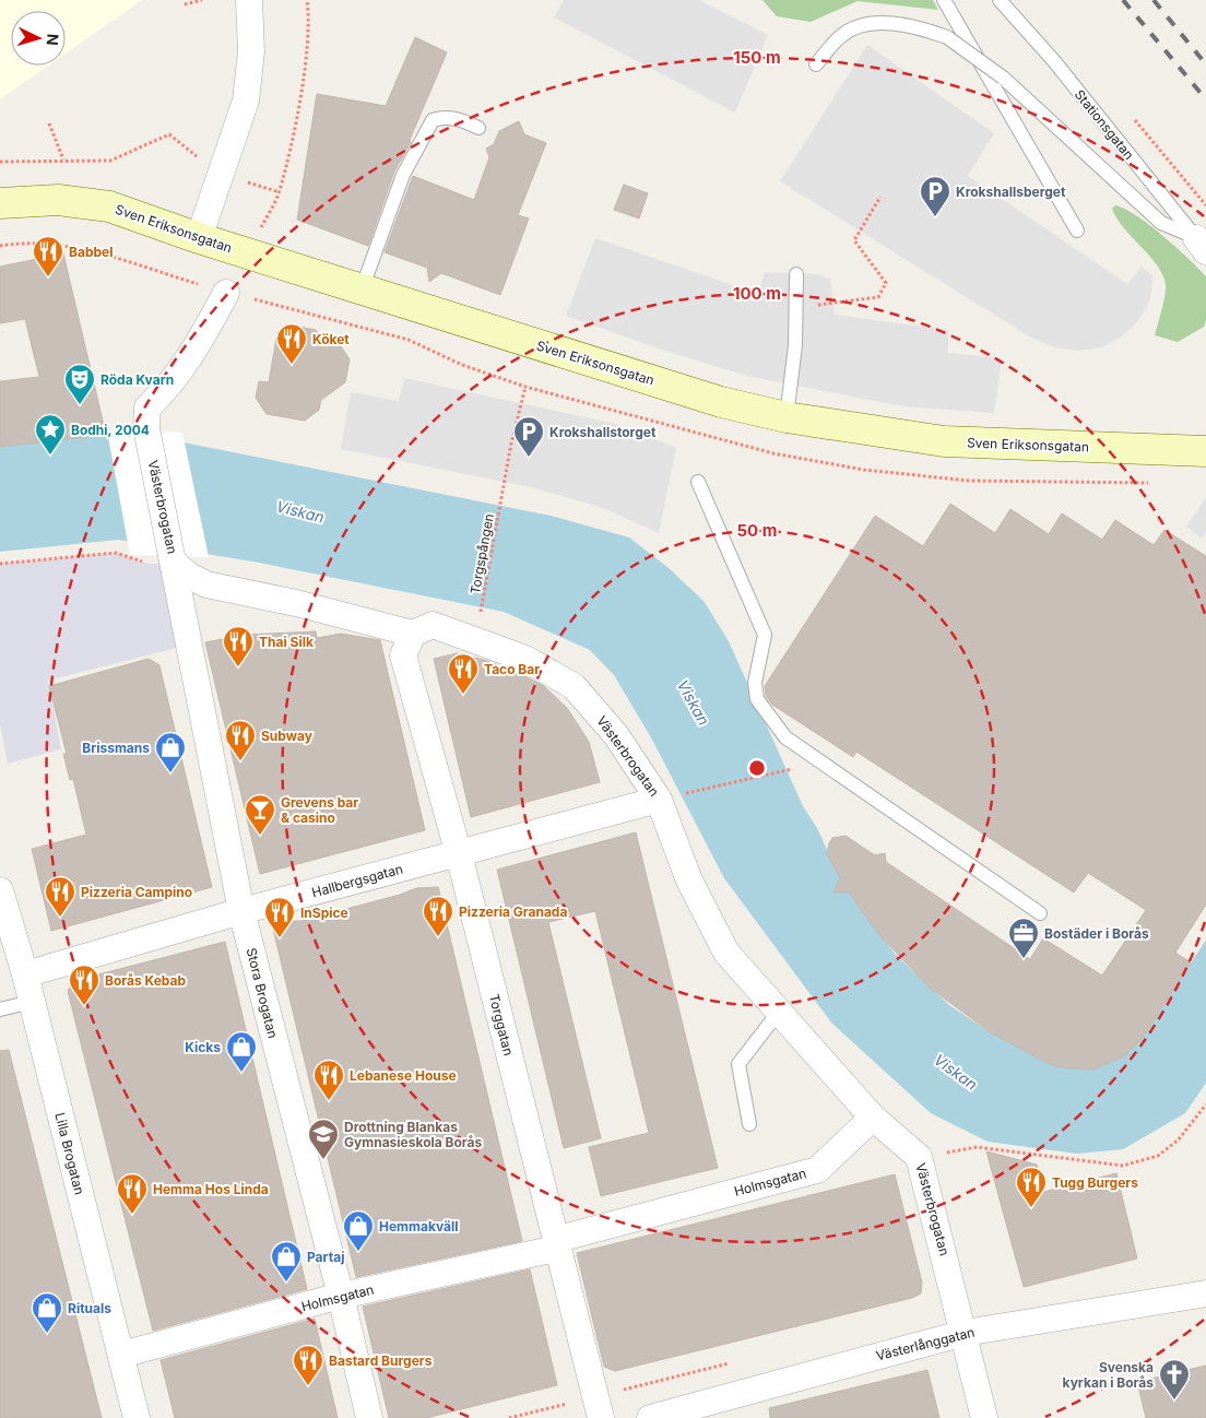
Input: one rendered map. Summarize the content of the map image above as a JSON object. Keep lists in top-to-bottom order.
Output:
{
  "streets": {
    "street": [
      "Sven Eriksonsgatan",
      "Västerbrogatan",
      "Hallbergsgatan",
      "Stora Brogatan",
      "Torggatan",
      "Lilla Brogatan",
      "Holmsgatan",
      "Västerlånggatan"
    ],
    "lane": ["Stationsgatan"],
    "path": ["Torgspången"]
  },
  "crossings": [
    ["Västerbrogatan", "Hallbergsgatan"],
    ["Västerbrogatan", "Stora Brogatan"],
    ["Västerbrogatan", "Torggatan"],
    ["Västerbrogatan", "Holmsgatan"],
    ["Västerbrogatan", "Västerlånggatan"],
    ["Hallbergsgatan", "Stora Brogatan"],
    ["Hallbergsgatan", "Torggatan"],
    ["Hallbergsgatan", "Lilla Brogatan"],
    ["Stora Brogatan", "Holmsgatan"],
    ["Torggatan", "Holmsgatan"],
    ["Lilla Brogatan", "Holmsgatan"]
  ],
  "water": ["Viskan"],
  "places": {
    "parking": ["Krokshallsberget", "Krokshallstorget"],
    "restaurant": [
      "Babbel",
      "Köket",
      "Thai Silk",
      "Taco Bar",
      "Subway",
      "Pizzeria Campino",
      "Pizzeria Granada",
      "InSpice",
      "Borås Kebab",
      "Lebanese House",
      "Tugg Burgers",
      "Hemma Hos Linda",
      "Bastard Burgers"
    ],
    "theatre": ["Röda Kvarn"],
    "place": ["Bodhi, 2004"],
    "shop": [
      "Brissmans",
      "Kicks",
      "Hemmakväll",
      "Partaj",
      "Rituals"
    ],
    "bar": ["Grevens bar & casino"],
    "office": ["Bostäder i Borås"],
    "school or university": ["Drottning Blankas Gymnasieskola Borås"],
    "church": ["Svenska kyrkan i Borås"]
  },
  "north": "right",
  "rings": ["150 m", "100 m", "50 m"]
}
